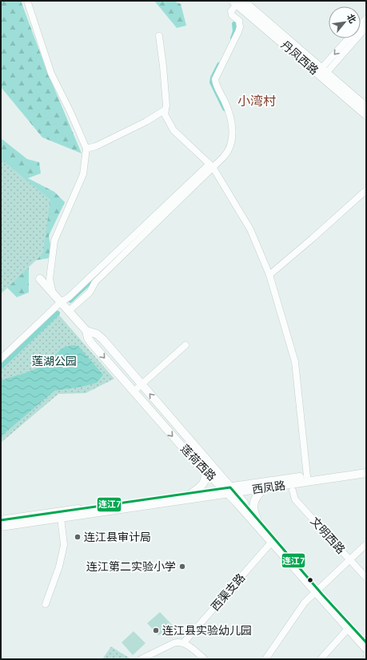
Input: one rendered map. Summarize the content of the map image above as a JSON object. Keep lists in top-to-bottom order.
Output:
{
  "streets": {
    "main road": ["丹凤西路", "莲荷西路", "西凤路"],
    "street": ["文明西路", "西渠支路"]
  },
  "crossings": [
    ["莲荷西路", "西凤路"],
    ["莲荷西路", "西渠支路"]
  ],
  "districts": ["小湾村"],
  "parks": ["莲湖公园"],
  "places": ["连江县审计局", "连江第二实验小学", "连江县实验幼儿园"],
  "lines": ["transit line 连江7"],
  "north": "top right"
}
